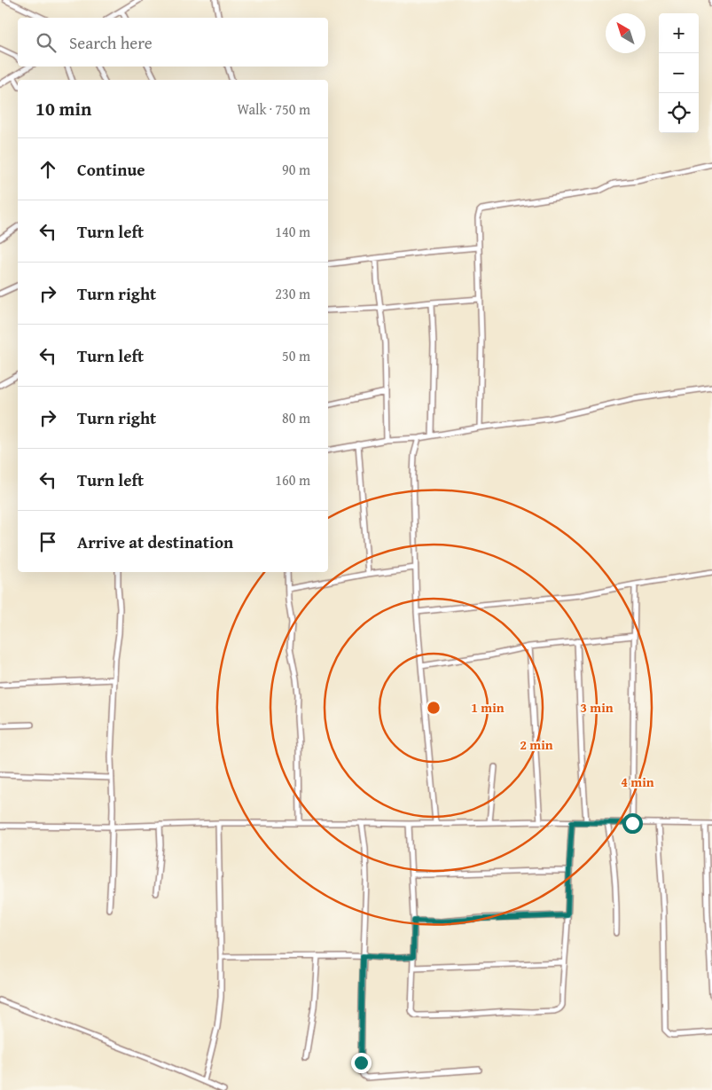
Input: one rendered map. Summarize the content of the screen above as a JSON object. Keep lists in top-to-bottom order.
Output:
{
  "north": "top left",
  "page": {
    "map_buttons": ["+", "−"],
    "search": "Search here",
    "heading": ["10 min", "Walk · 750 m"],
    "list": [
      ["Continue", "90 m"],
      ["Turn left", "140 m"],
      ["Turn right", "230 m"],
      ["Turn left", "50 m"],
      ["Turn right", "80 m"],
      ["Turn left", "160 m"],
      "Arrive at destination"
    ]
  },
  "rings": [
    "1 min",
    "3 min",
    "2 min",
    "4 min"
  ]
}
